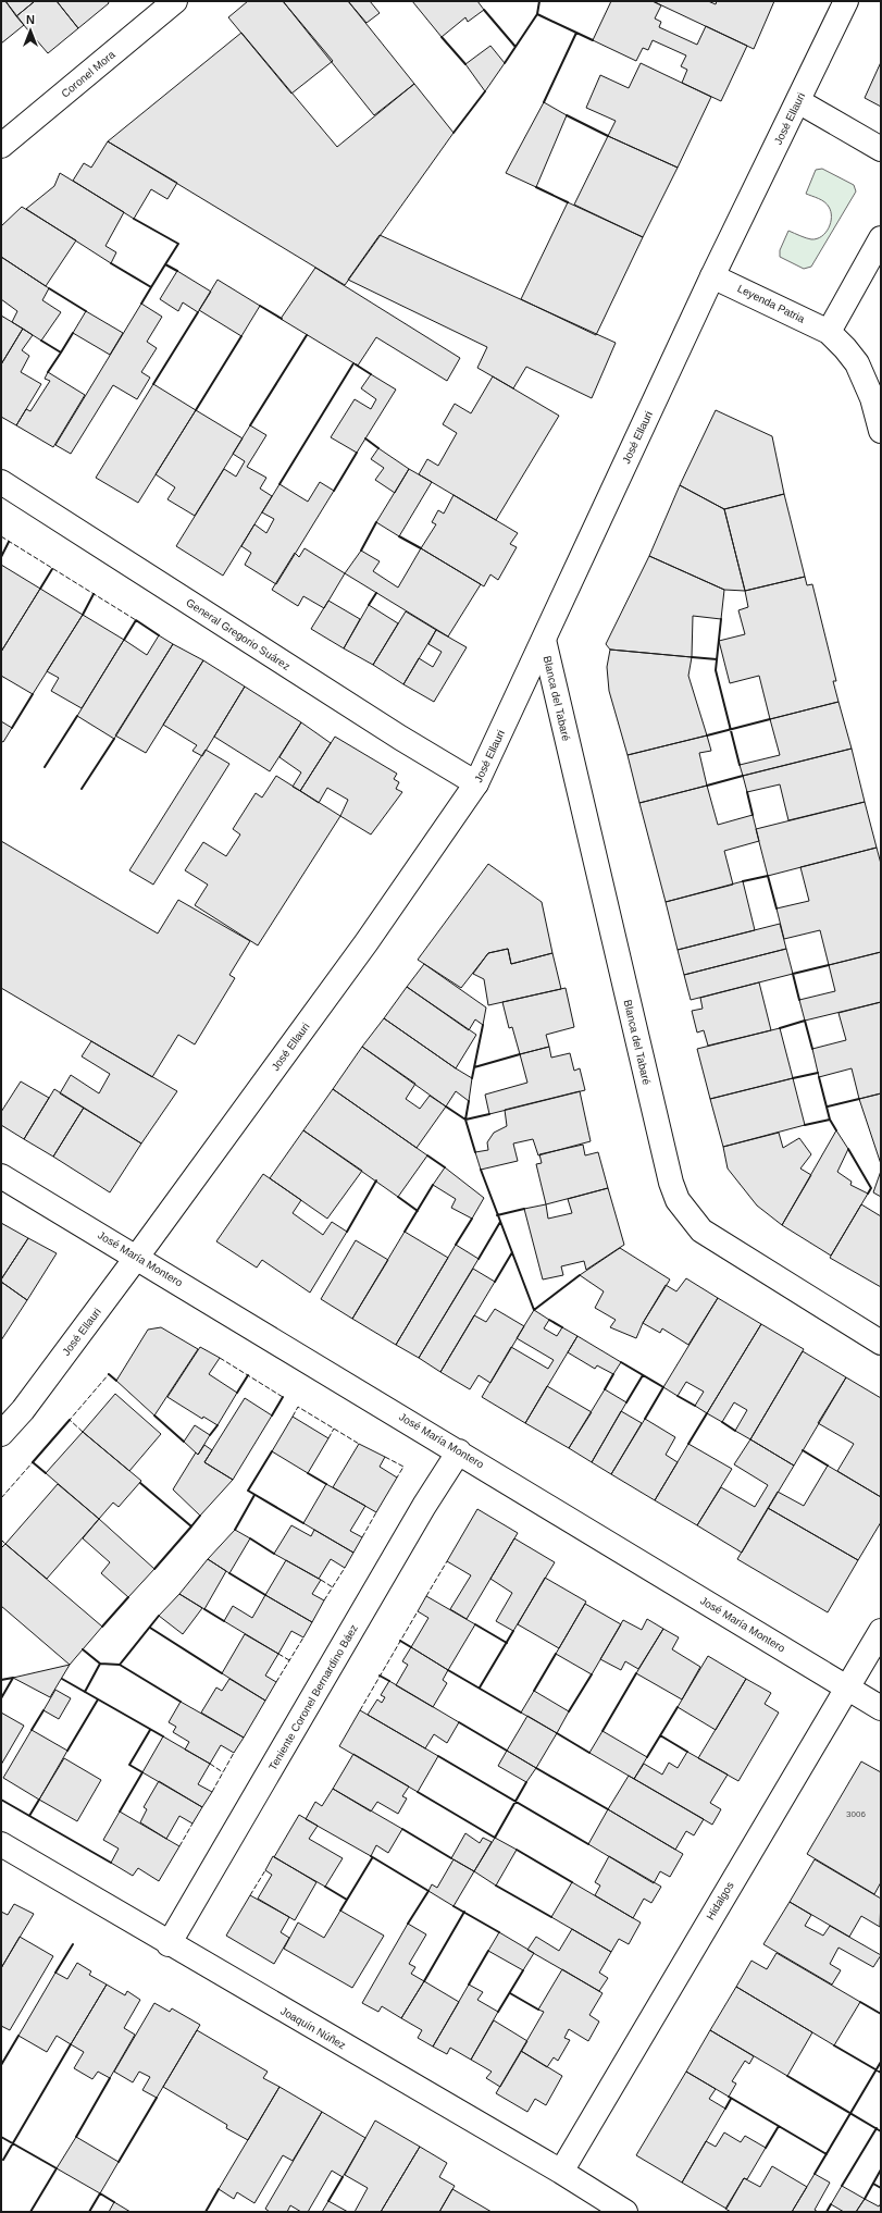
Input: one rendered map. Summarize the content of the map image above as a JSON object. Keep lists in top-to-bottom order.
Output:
{
  "streets": {
    "street": [
      "Coronel Mora",
      "José Ellauri",
      "Leyenda Patria",
      "General Gregorio Suárez",
      "Blanca del Tabaré",
      "José María Montero",
      "Teniente Coronel Bernardino Báez",
      "Hidalgos",
      "Joaquín Núñez"
    ]
  },
  "crossings": [
    ["José Ellauri", "Leyenda Patria"],
    ["José Ellauri", "General Gregorio Suárez"],
    ["José Ellauri", "Blanca del Tabaré"],
    ["José Ellauri", "José María Montero"],
    ["José María Montero", "Teniente Coronel Bernardino Báez"],
    ["José María Montero", "Hidalgos"],
    ["Teniente Coronel Bernardino Báez", "Joaquín Núñez"],
    ["Hidalgos", "Joaquín Núñez"]
  ],
  "house_numbers": ["3006"],
  "north": "top"
}
